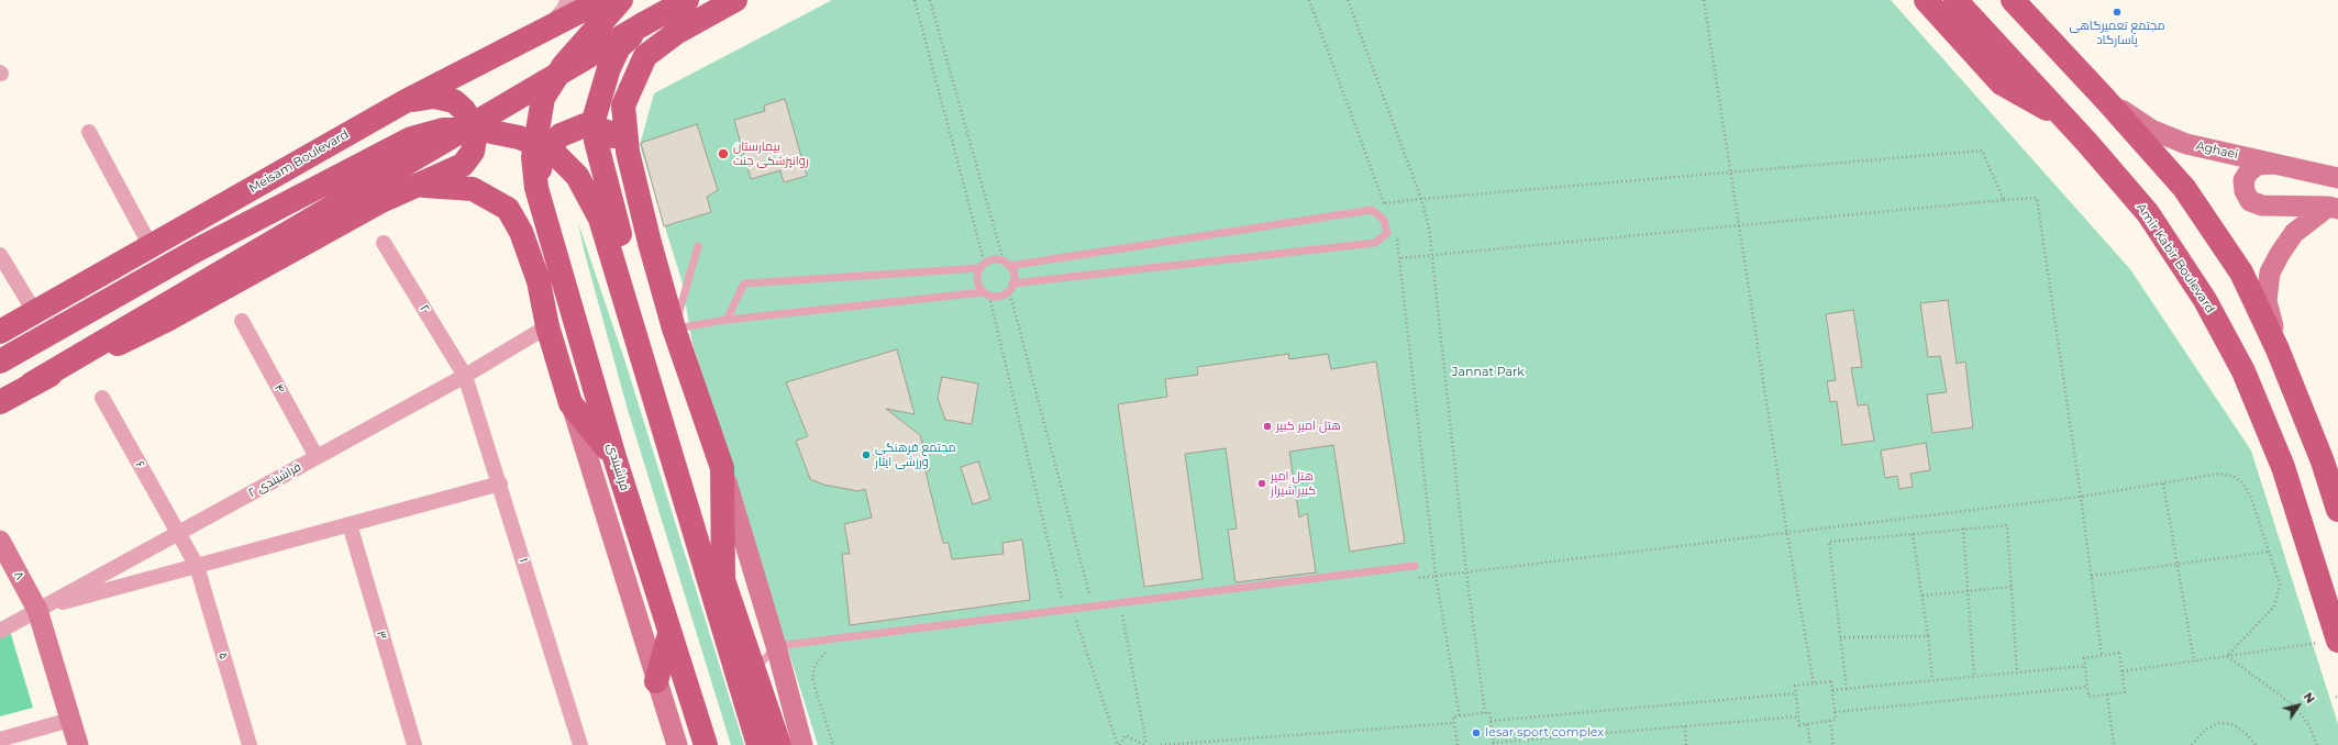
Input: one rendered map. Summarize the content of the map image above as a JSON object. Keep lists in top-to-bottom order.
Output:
{
  "streets": {
    "main road": [
      "Aghaei",
      "Meisam Boulevard",
      "Amir Kabir Boulevard",
      "فراشبندی",
      "۸"
    ],
    "street": [
      "۲",
      "۴",
      "۶",
      "۲ فراشبندی",
      "۱",
      "۳",
      "۵"
    ]
  },
  "crossings": [
    ["۲", "۲ فراشبندی"],
    ["۲", "۱"],
    ["۴", "۲ فراشبندی"],
    ["۶", "۲ فراشبندی"],
    ["۶", "۵"],
    ["۲ فراشبندی", "۱"],
    ["۲ فراشبندی", "۸"]
  ],
  "parks": ["Jannat Park"],
  "places": [
    "مجتمع تعمیرگاهی پاسارگاد",
    "بیمارستان روانپزشکی جنت",
    "هتل امیر کبیر",
    "مجتمع فرهنگی ورزشی ایثار",
    "هتل امیر کبیر شیراز",
    "Iesar sport complex"
  ],
  "north": "top right"
}
